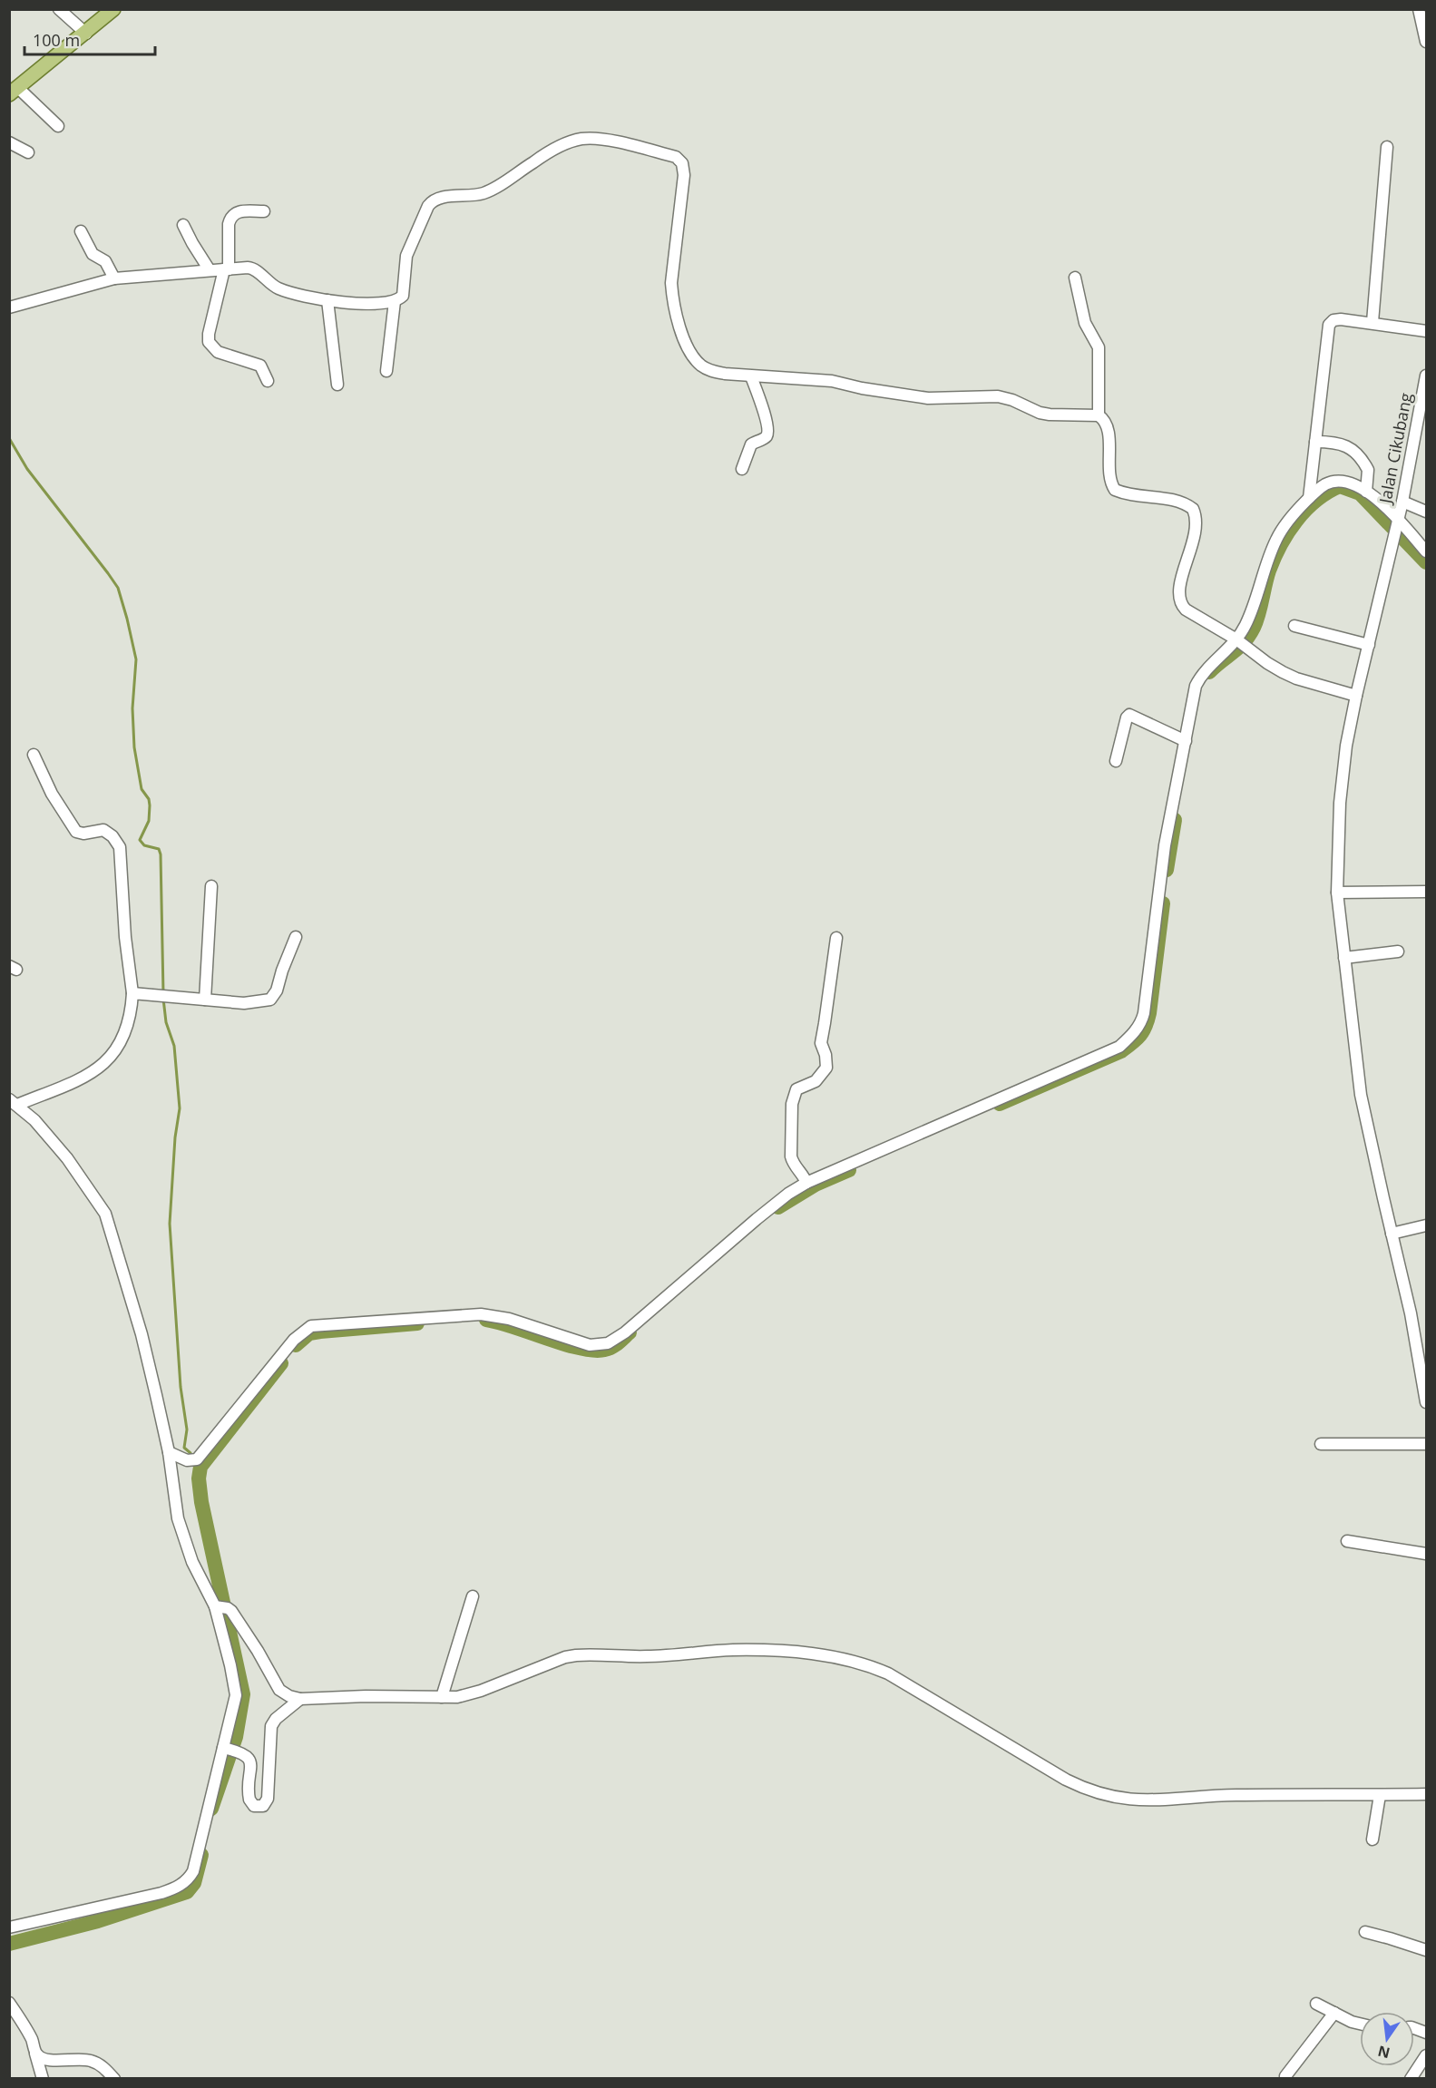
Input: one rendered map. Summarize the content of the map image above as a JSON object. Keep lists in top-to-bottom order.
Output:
{
  "streets": {
    "street": ["Jalan Cikubang"]
  },
  "scale_bar": "100 m",
  "north": "bottom"
}
